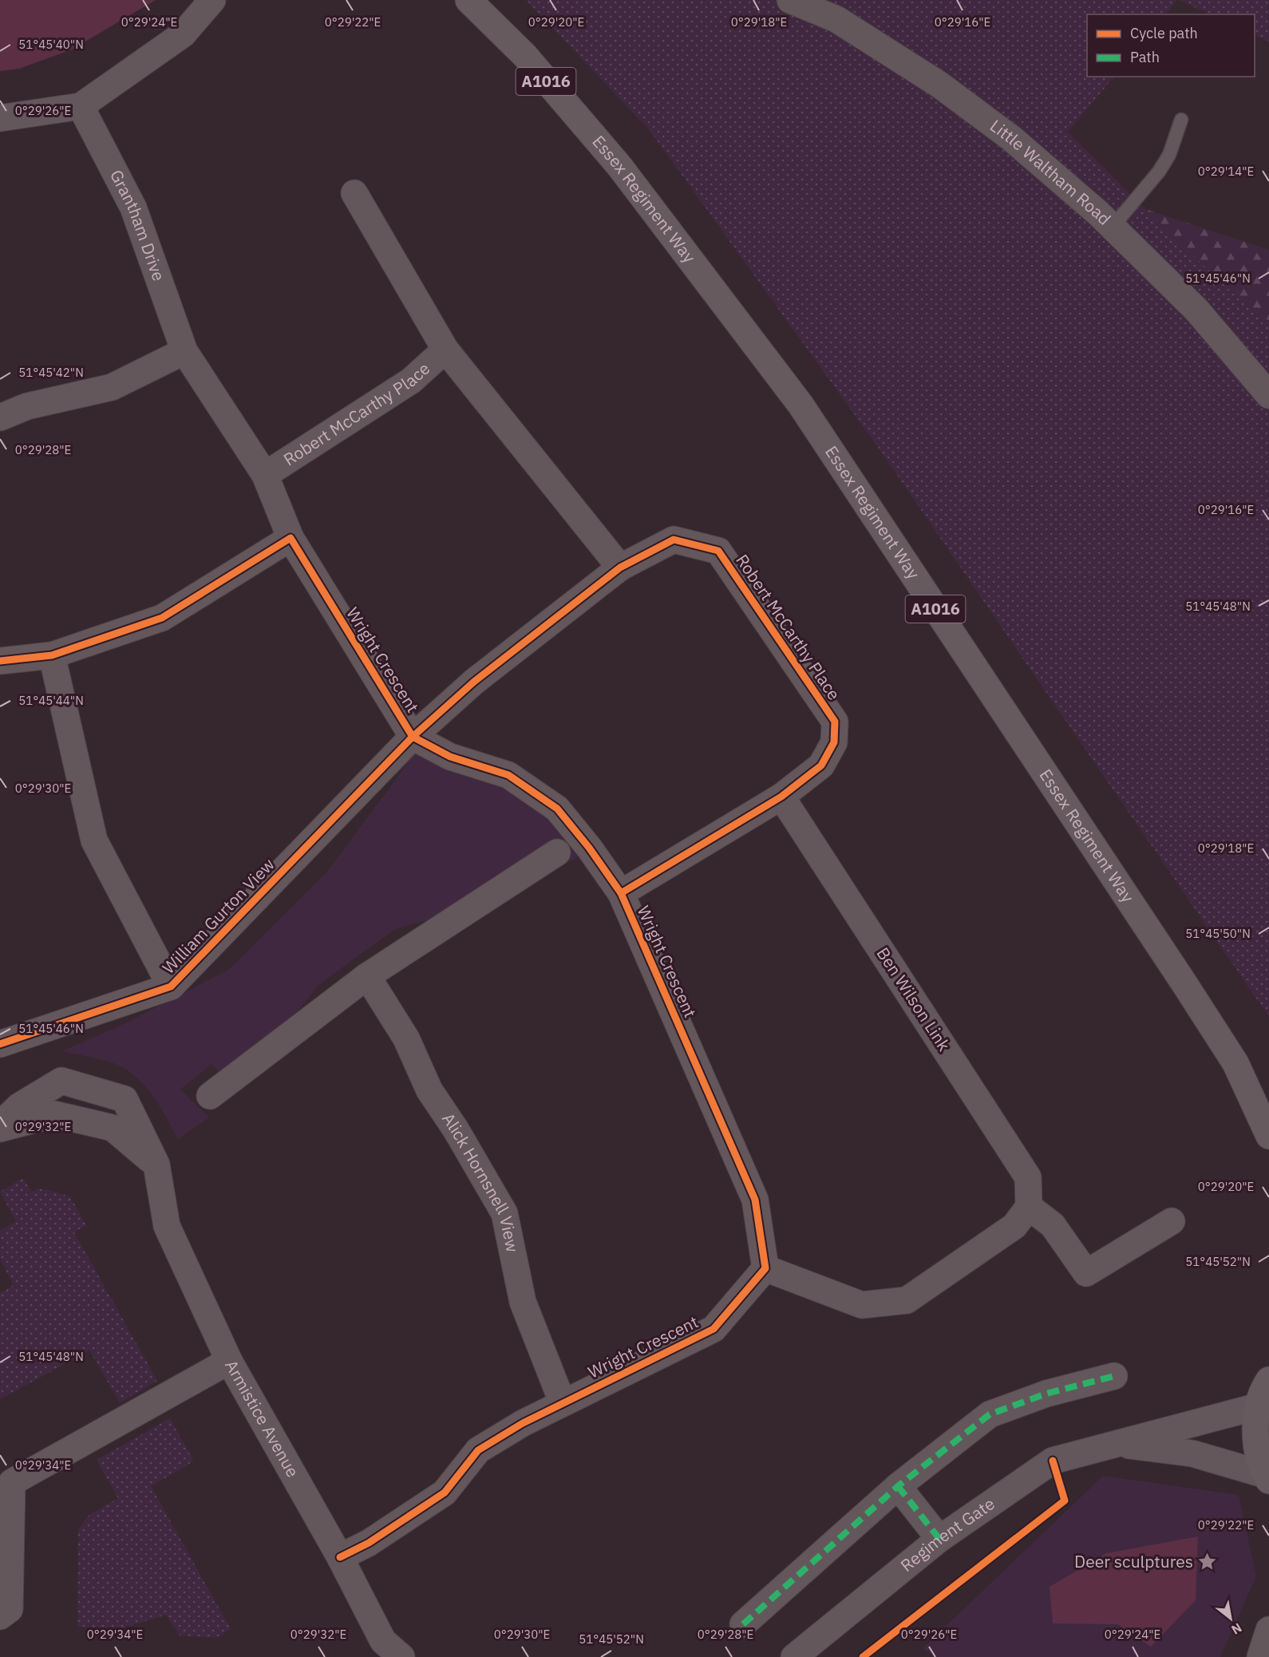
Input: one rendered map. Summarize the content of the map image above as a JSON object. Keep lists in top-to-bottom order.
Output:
{
  "streets": {
    "main road": ["A1016", "Essex Regiment Way"],
    "street": [
      "Little Waltham Road",
      "Grantham Drive",
      "Robert McCarthy Place",
      "Wright Crescent",
      "William Gurton View",
      "Ben Wilson Link",
      "Alick Hornsnell View",
      "Armistice Avenue",
      "Regiment Gate"
    ]
  },
  "crossings": [
    ["Grantham Drive", "Robert McCarthy Place"],
    ["Grantham Drive", "Wright Crescent"],
    ["Robert McCarthy Place", "Wright Crescent"],
    ["Robert McCarthy Place", "William Gurton View"],
    ["Robert McCarthy Place", "Ben Wilson Link"],
    ["Wright Crescent", "William Gurton View"],
    ["Wright Crescent", "Alick Hornsnell View"],
    ["Wright Crescent", "Armistice Avenue"]
  ],
  "places": {
    "place": ["Deer sculptures"]
  },
  "legend": ["Cycle path", "Path"],
  "north": "bottom right",
  "coordinates": [
    "0°29'24\"E",
    "0°29'22\"E",
    "0°29'20\"E",
    "0°29'18\"E",
    "0°29'16\"E",
    "51°45'40\"N",
    "0°29'26\"E",
    "0°29'14\"E",
    "51°45'46\"N",
    "51°45'42\"N",
    "0°29'28\"E",
    "51°45'48\"N",
    "51°45'44\"N",
    "0°29'30\"E",
    "51°45'50\"N",
    "0°29'32\"E",
    "51°45'52\"N",
    "0°29'34\"E"
  ]
}
